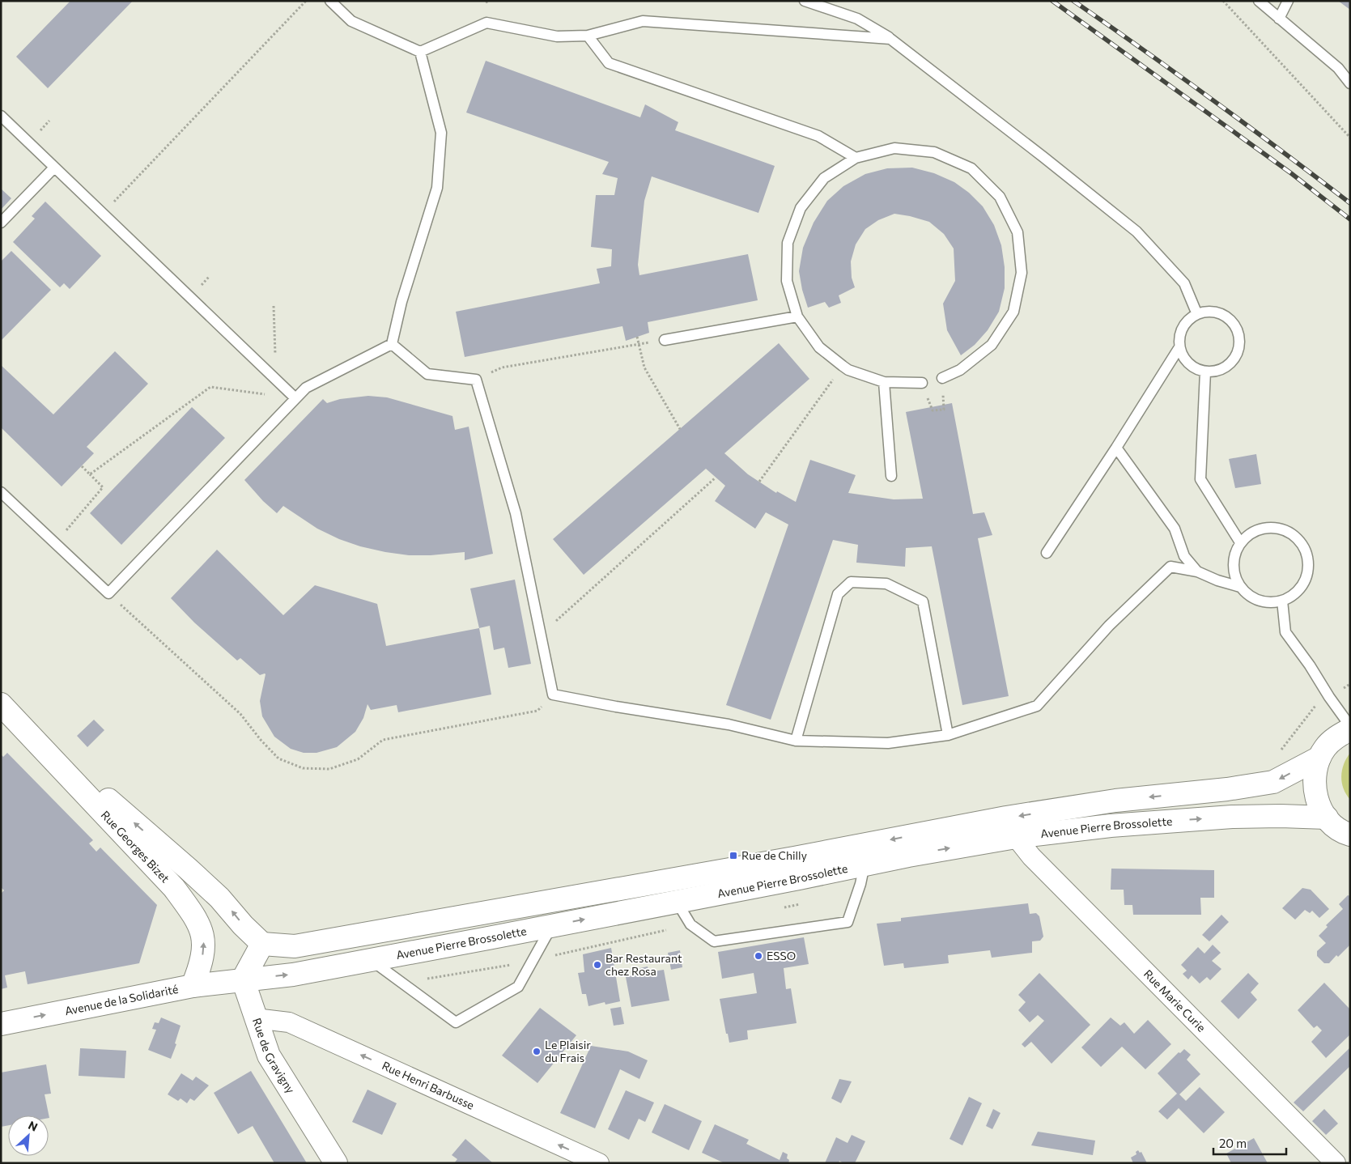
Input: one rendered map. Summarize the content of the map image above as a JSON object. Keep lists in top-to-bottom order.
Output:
{
  "streets": {
    "main road": [
      "Avenue Pierre Brossolette",
      "Rue Georges Bizet",
      "Avenue de la Solidarité",
      "Rue de Gravigny"
    ],
    "street": ["Rue Marie Curie", "Rue Henri Barbusse"]
  },
  "crossings": [
    ["Avenue Pierre Brossolette", "Rue Georges Bizet"],
    ["Avenue Pierre Brossolette", "Avenue de la Solidarité"],
    ["Avenue Pierre Brossolette", "Rue Marie Curie"],
    ["Avenue Pierre Brossolette", "Rue de Gravigny"],
    ["Rue Georges Bizet", "Avenue de la Solidarité"],
    ["Avenue de la Solidarité", "Rue de Gravigny"],
    ["Rue de Gravigny", "Rue Henri Barbusse"]
  ],
  "one_way": ["Rue Georges Bizet", "Avenue de la Solidarité", "Rue Henri Barbusse"],
  "places": {
    "transit": ["Rue de Chilly"],
    "other": ["ESSO", "Bar Restaurant chez Rosa", "Le Plaisir du Frais"]
  },
  "scale_bar": "20 m",
  "north": "top right"
}
